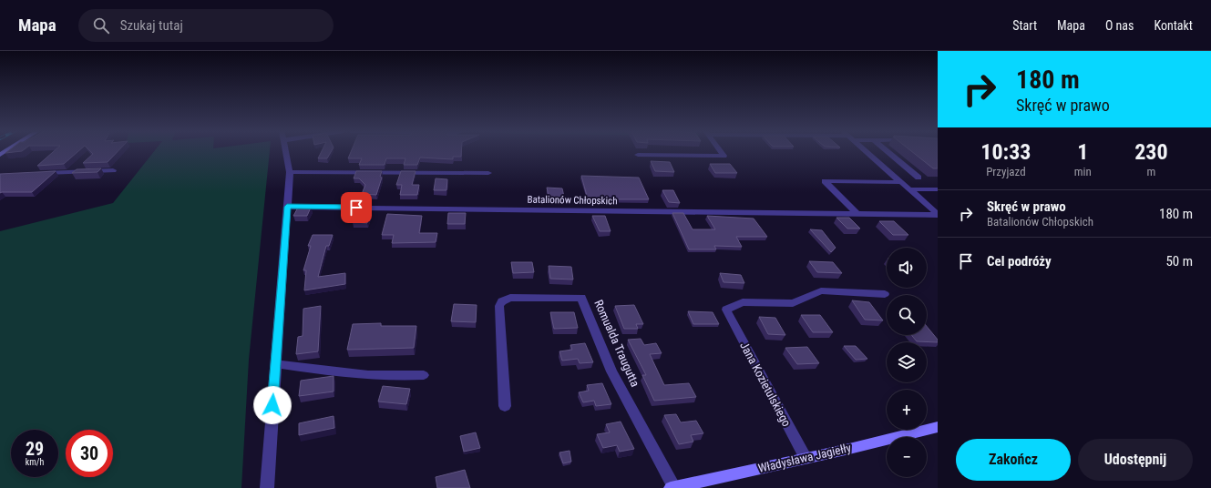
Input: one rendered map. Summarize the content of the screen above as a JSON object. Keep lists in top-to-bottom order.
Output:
{
  "streets": {
    "main road": ["Władysława Jagiełły"],
    "street": ["Batalionów Chłopskich", "Romualda Traugutta", "Jana Kozietulskiego"]
  },
  "crossings": [
    ["Romualda Traugutta", "Władysława Jagiełły"],
    ["Jana Kozietulskiego", "Władysława Jagiełły"]
  ],
  "page": {
    "header": "Mapa",
    "search": "Szukaj tutaj",
    "nav": [
      "Start",
      "Mapa",
      "O nas",
      "Kontakt"
    ],
    "turn": ["180 m", "Skręć w prawo"],
    "eta": [
      "10:33",
      "Przyjazd",
      "1",
      "min",
      "230",
      "m"
    ],
    "list": [
      {
        "name": "Skręć w prawo",
        "note": "Batalionów Chłopskich",
        "value": "180 m"
      },
      {
        "name": "Cel podróży",
        "value": "50 m"
      }
    ],
    "map_buttons": ["+", "−"],
    "speed": "29 km/h",
    "limit": "30",
    "buttons": ["Zakończ", "Udostępnij"]
  }
}
